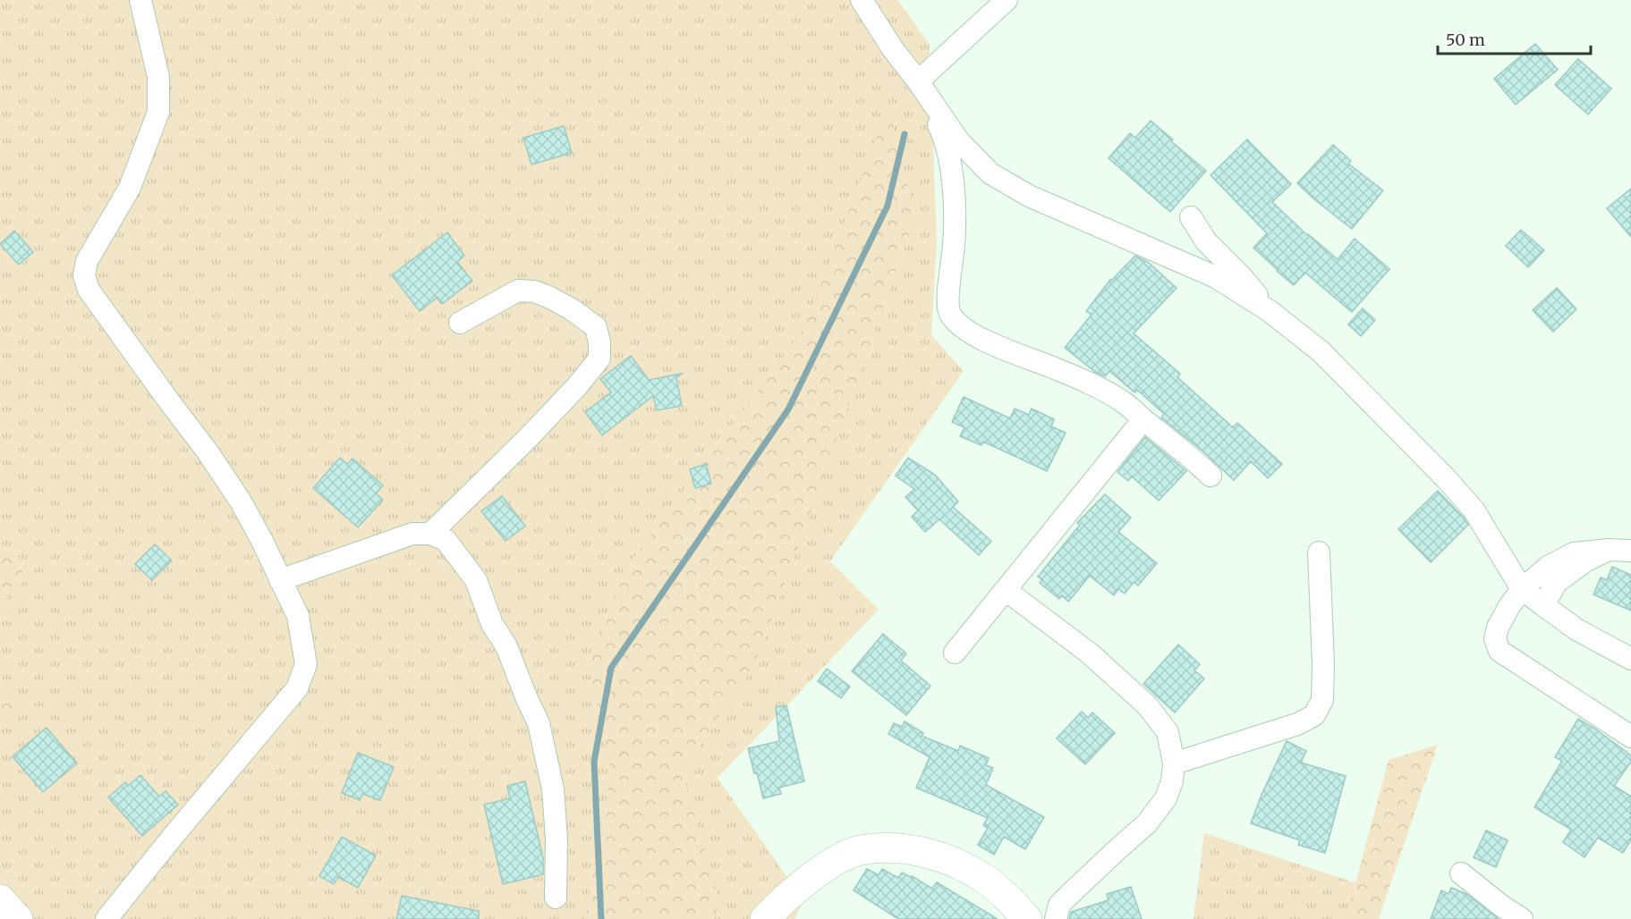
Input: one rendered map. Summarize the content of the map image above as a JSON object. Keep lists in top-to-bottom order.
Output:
{
  "scale_bar": "50 m"
}
